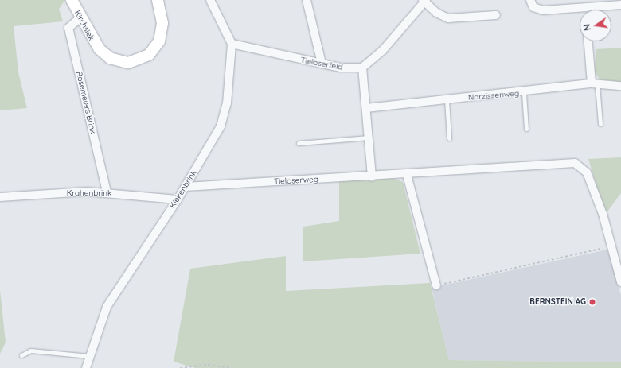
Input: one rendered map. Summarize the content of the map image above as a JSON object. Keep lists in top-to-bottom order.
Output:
{
  "streets": {
    "main road": ["Kirchsiek"],
    "street": [
      "Tieloserfeld",
      "Narzissenweg",
      "Rosemeiers Brink",
      "Tieloserweg",
      "Kiekenbrink",
      "Krahenbrink"
    ]
  },
  "crossings": [
    ["Kirchsiek", "Rosemeiers Brink"],
    ["Tieloserfeld", "Kiekenbrink"],
    ["Rosemeiers Brink", "Krahenbrink"],
    ["Tieloserweg", "Kiekenbrink"],
    ["Kiekenbrink", "Krahenbrink"]
  ],
  "places": ["BERNSTEIN AG"],
  "north": "left"
}
